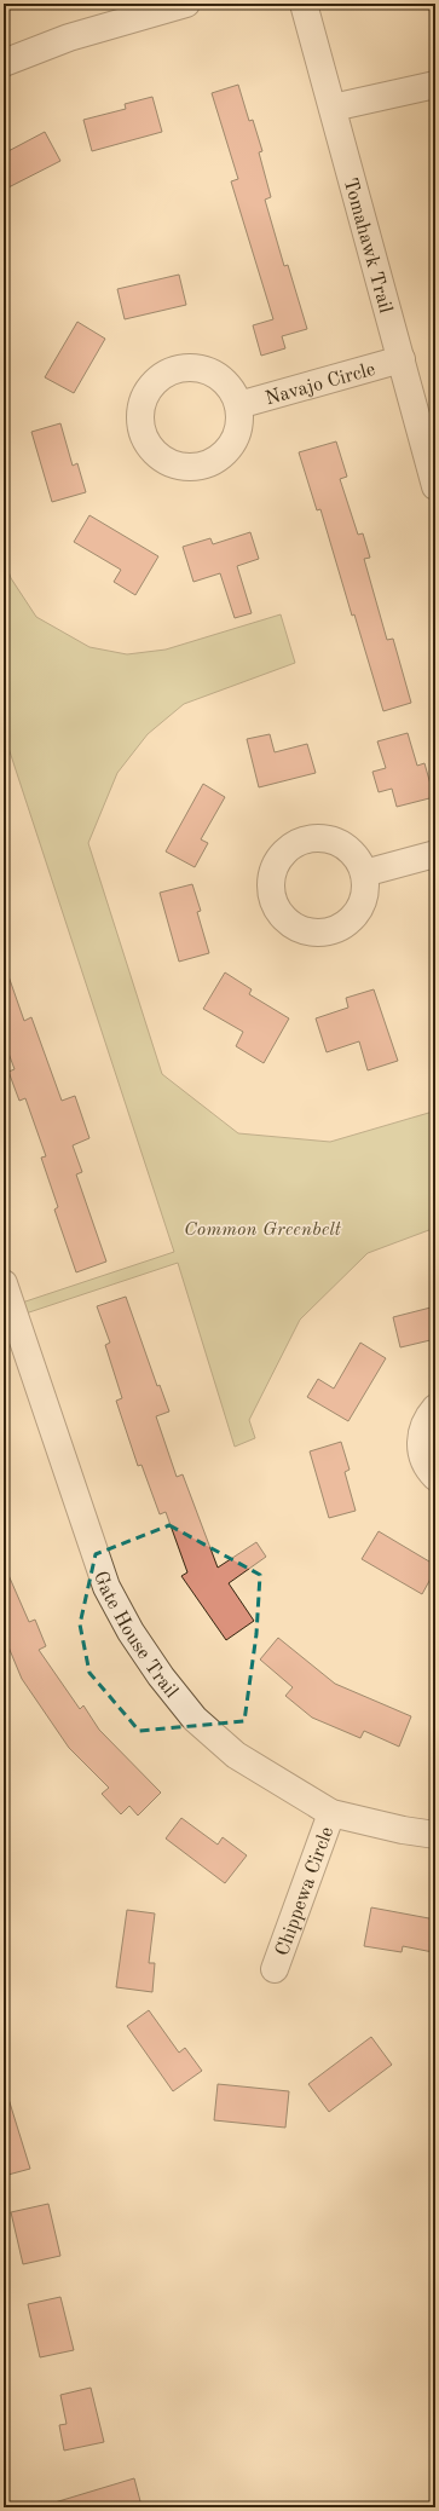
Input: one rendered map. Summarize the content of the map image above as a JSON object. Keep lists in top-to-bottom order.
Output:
{
  "streets": {
    "street": [
      "Tomahawk Trail",
      "Navajo Circle",
      "Gate House Trail",
      "Chippewa Circle"
    ]
  },
  "crossings": [
    ["Tomahawk Trail", "Navajo Circle"],
    ["Gate House Trail", "Chippewa Circle"]
  ],
  "parks": ["Common Greenbelt"]
}
